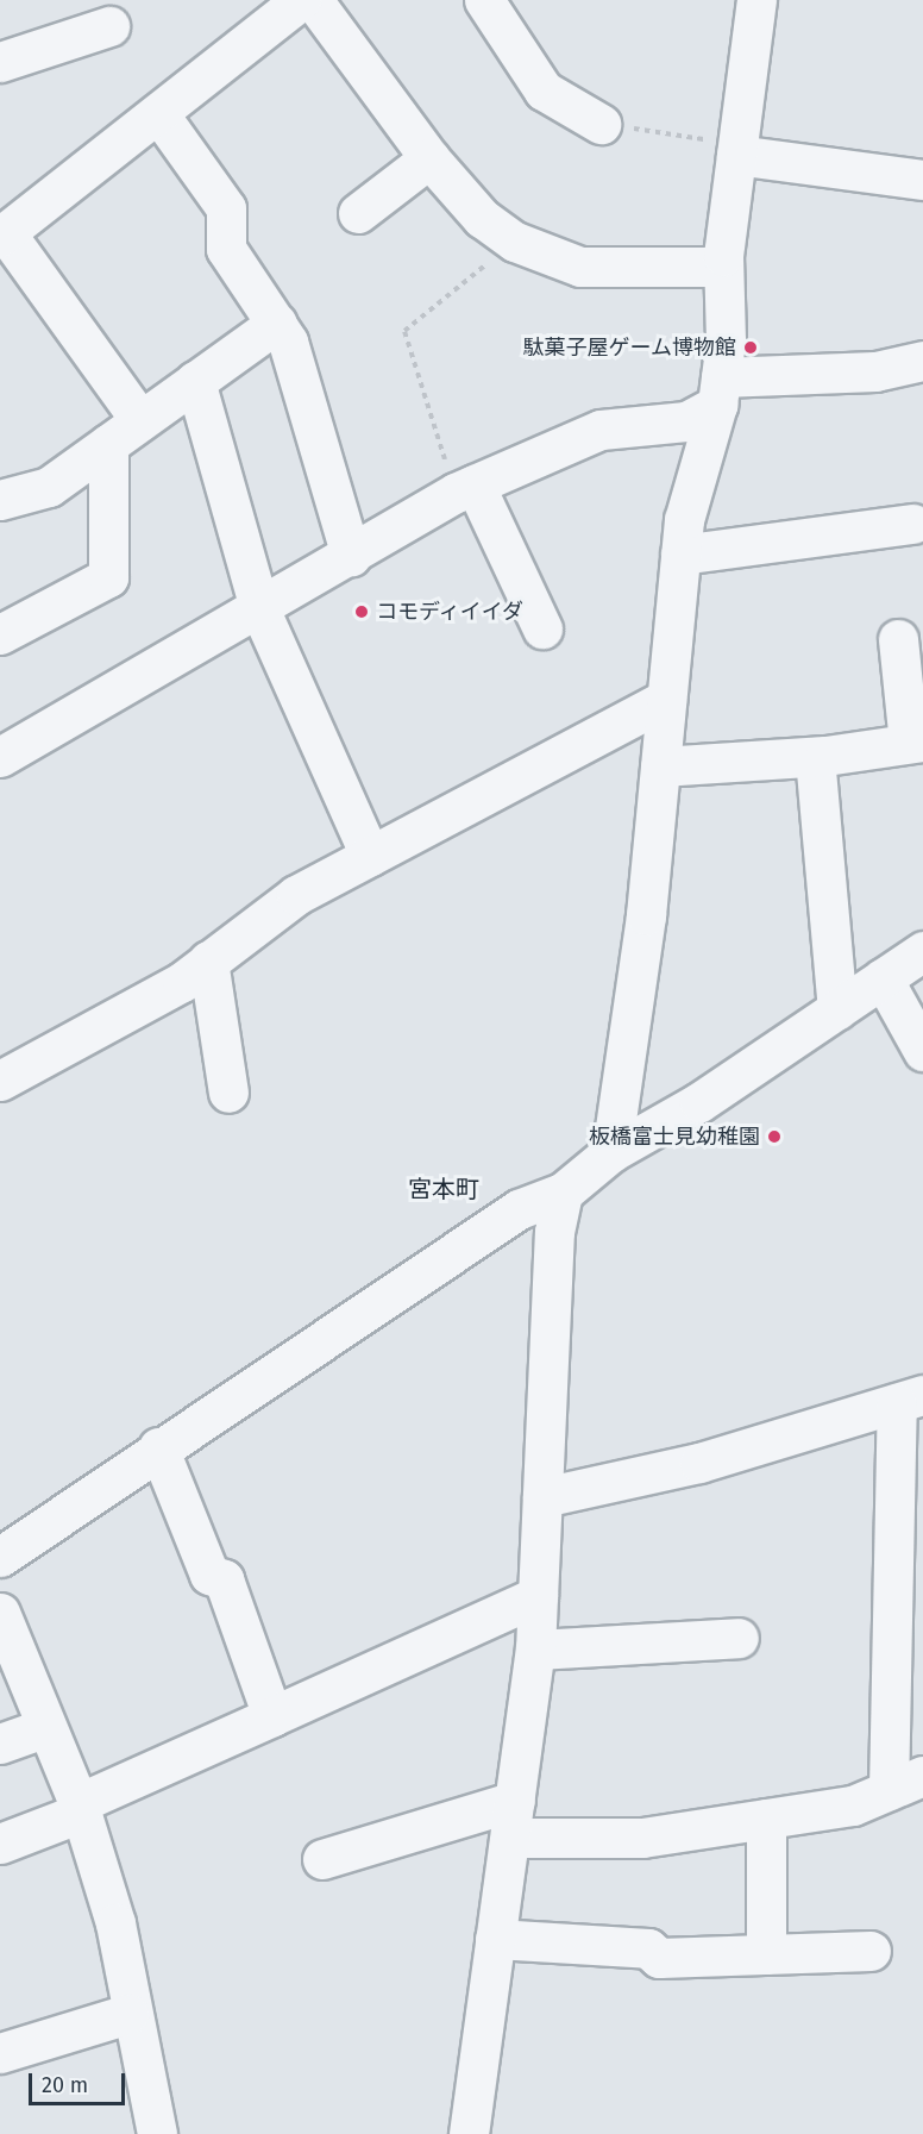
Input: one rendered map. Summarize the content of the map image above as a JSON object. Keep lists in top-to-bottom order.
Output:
{
  "districts": ["宮本町"],
  "places": ["駄菓子屋ゲーム博物館", "コモディイイダ", "板橋富士見幼稚園"],
  "scale_bar": "20 m"
}
